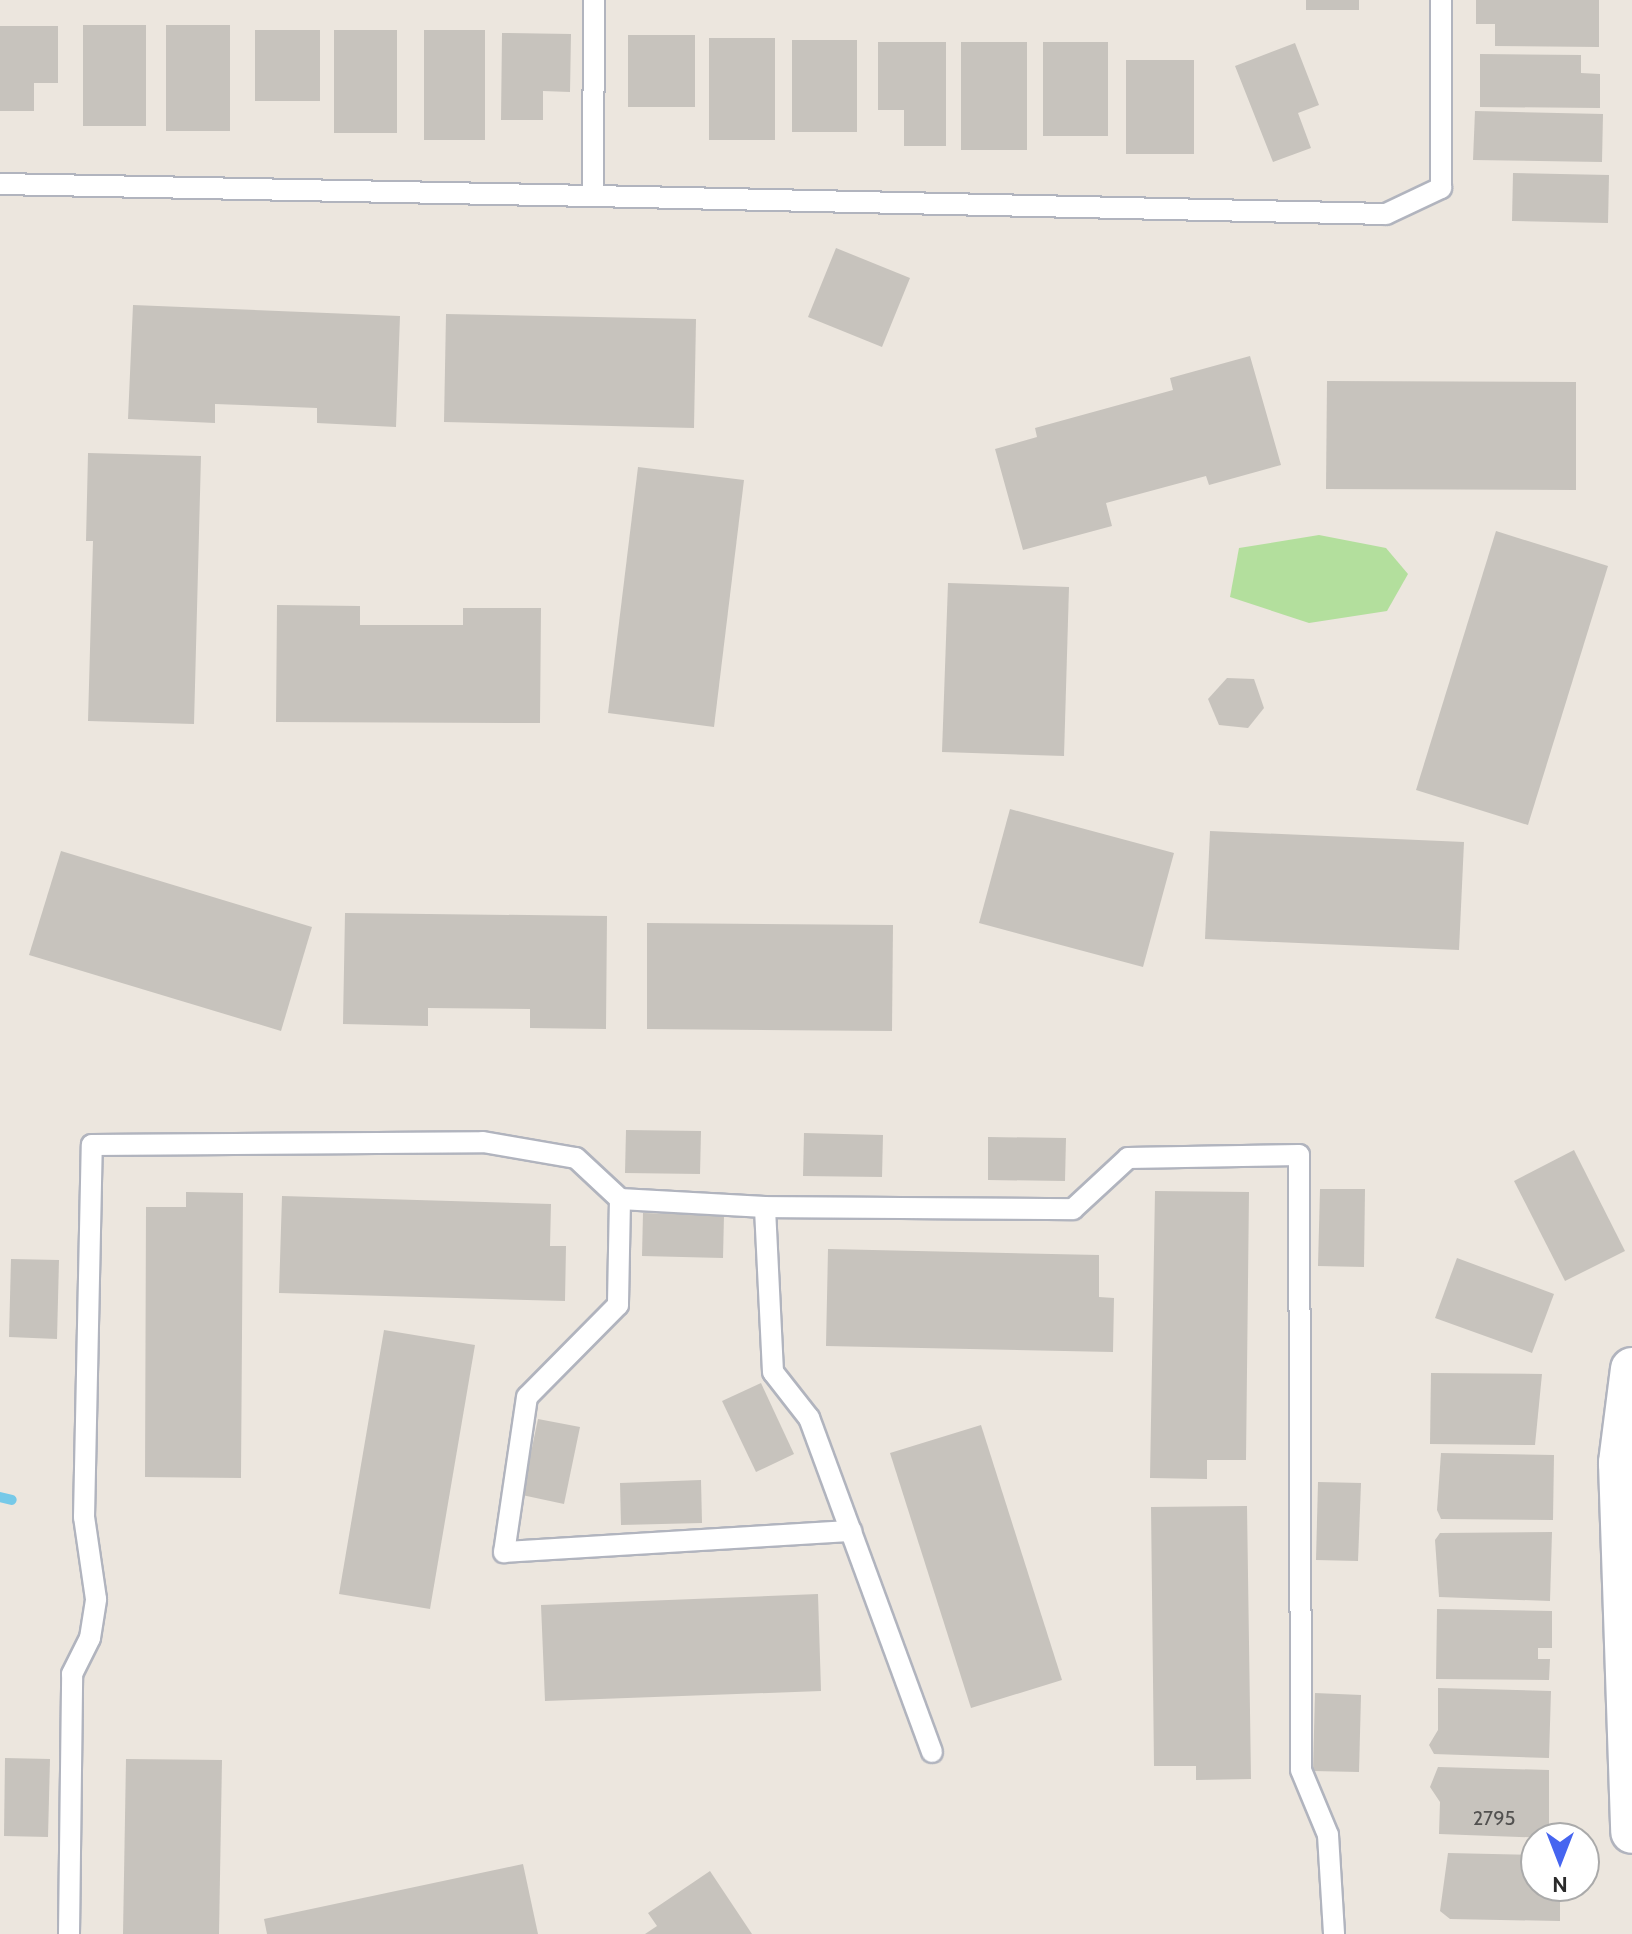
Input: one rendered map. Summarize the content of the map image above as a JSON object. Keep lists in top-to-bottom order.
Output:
{
  "house_numbers": ["2795"],
  "north": "bottom"
}
